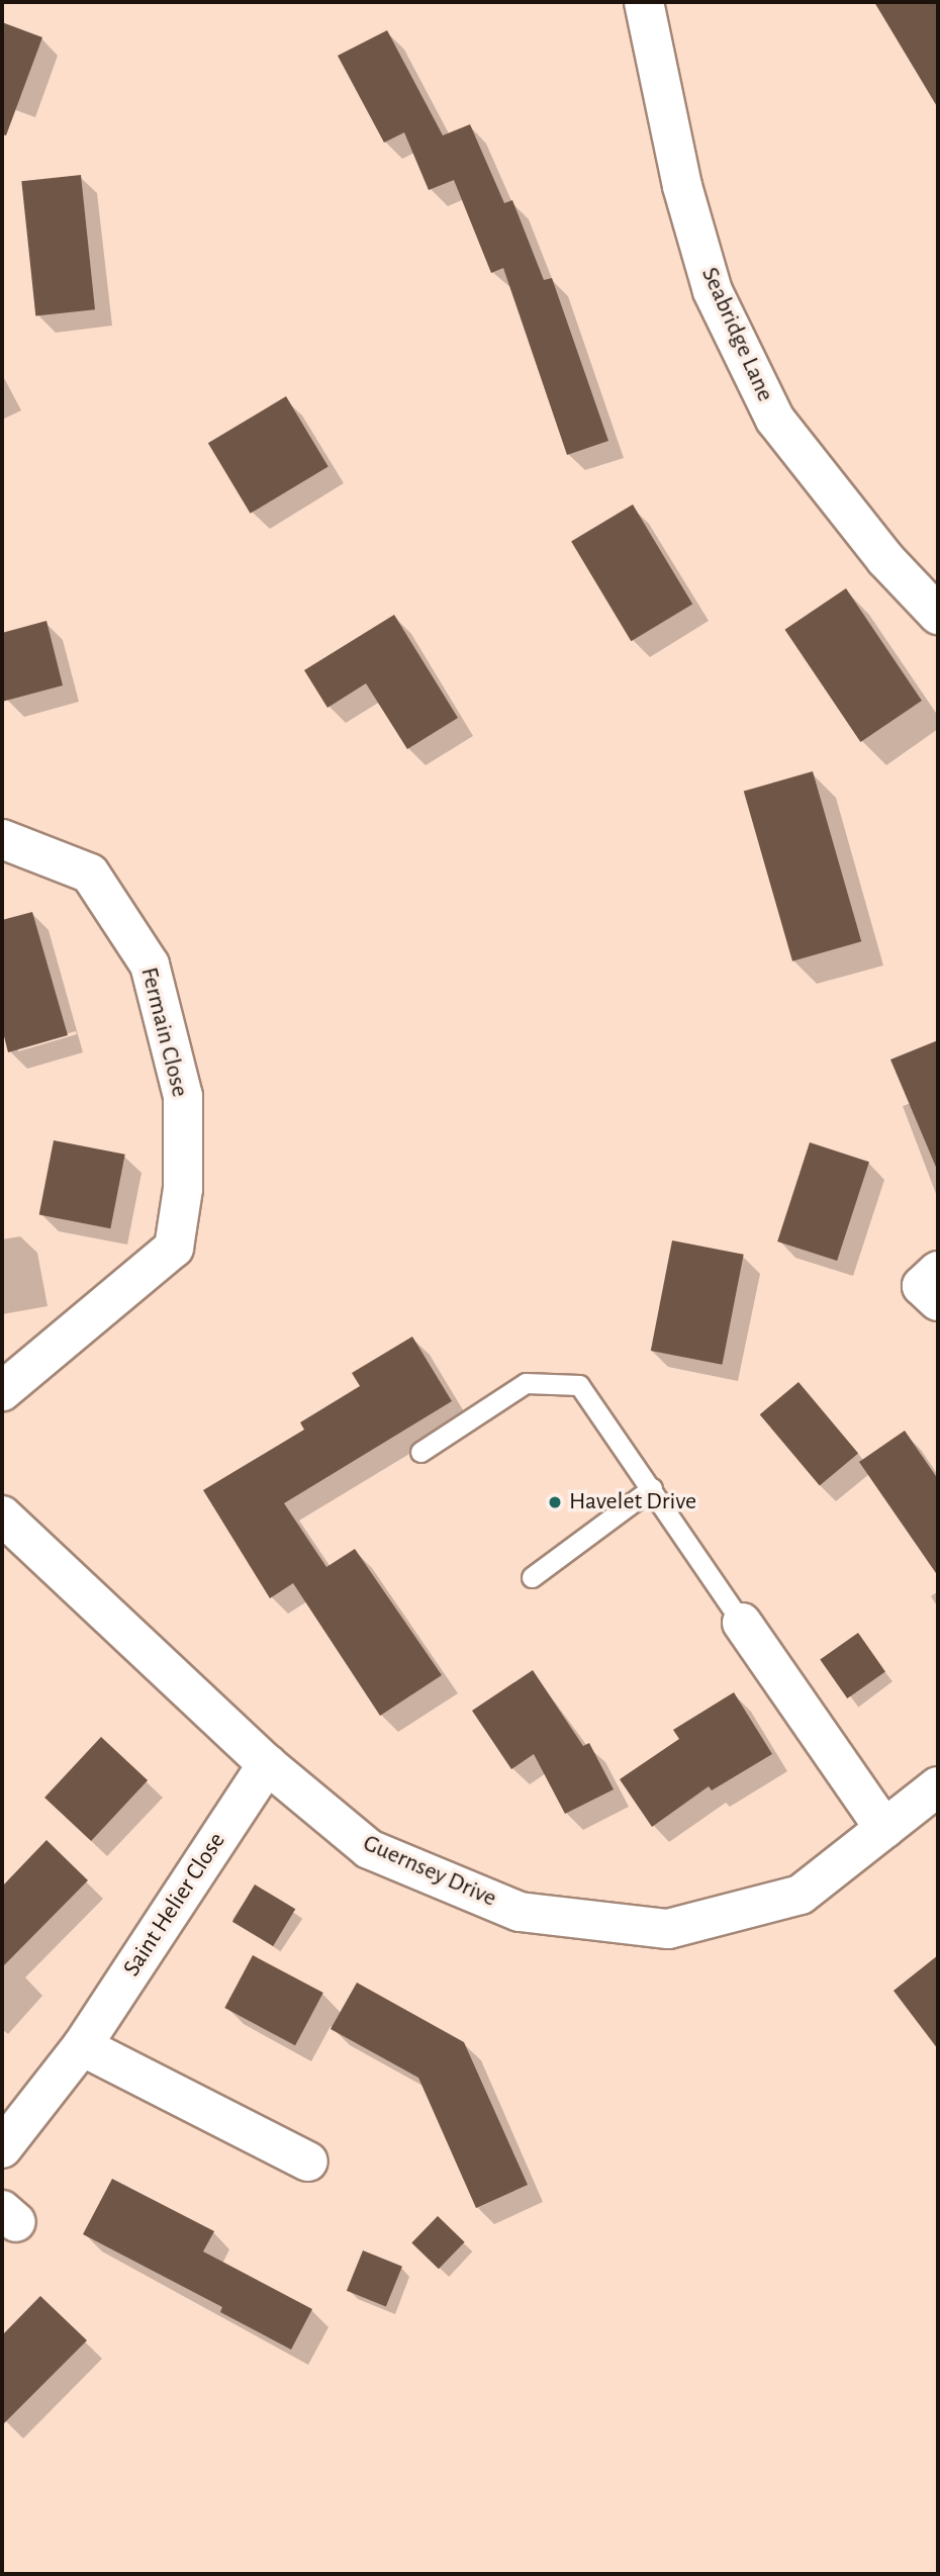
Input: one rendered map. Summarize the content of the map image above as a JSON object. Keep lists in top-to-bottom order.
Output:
{
  "streets": {
    "street": [
      "Seabridge Lane",
      "Fermain Close",
      "Guernsey Drive",
      "Saint Helier Close"
    ]
  },
  "crossings": [
    ["Guernsey Drive", "Saint Helier Close"]
  ],
  "places": ["Havelet Drive"]
}
